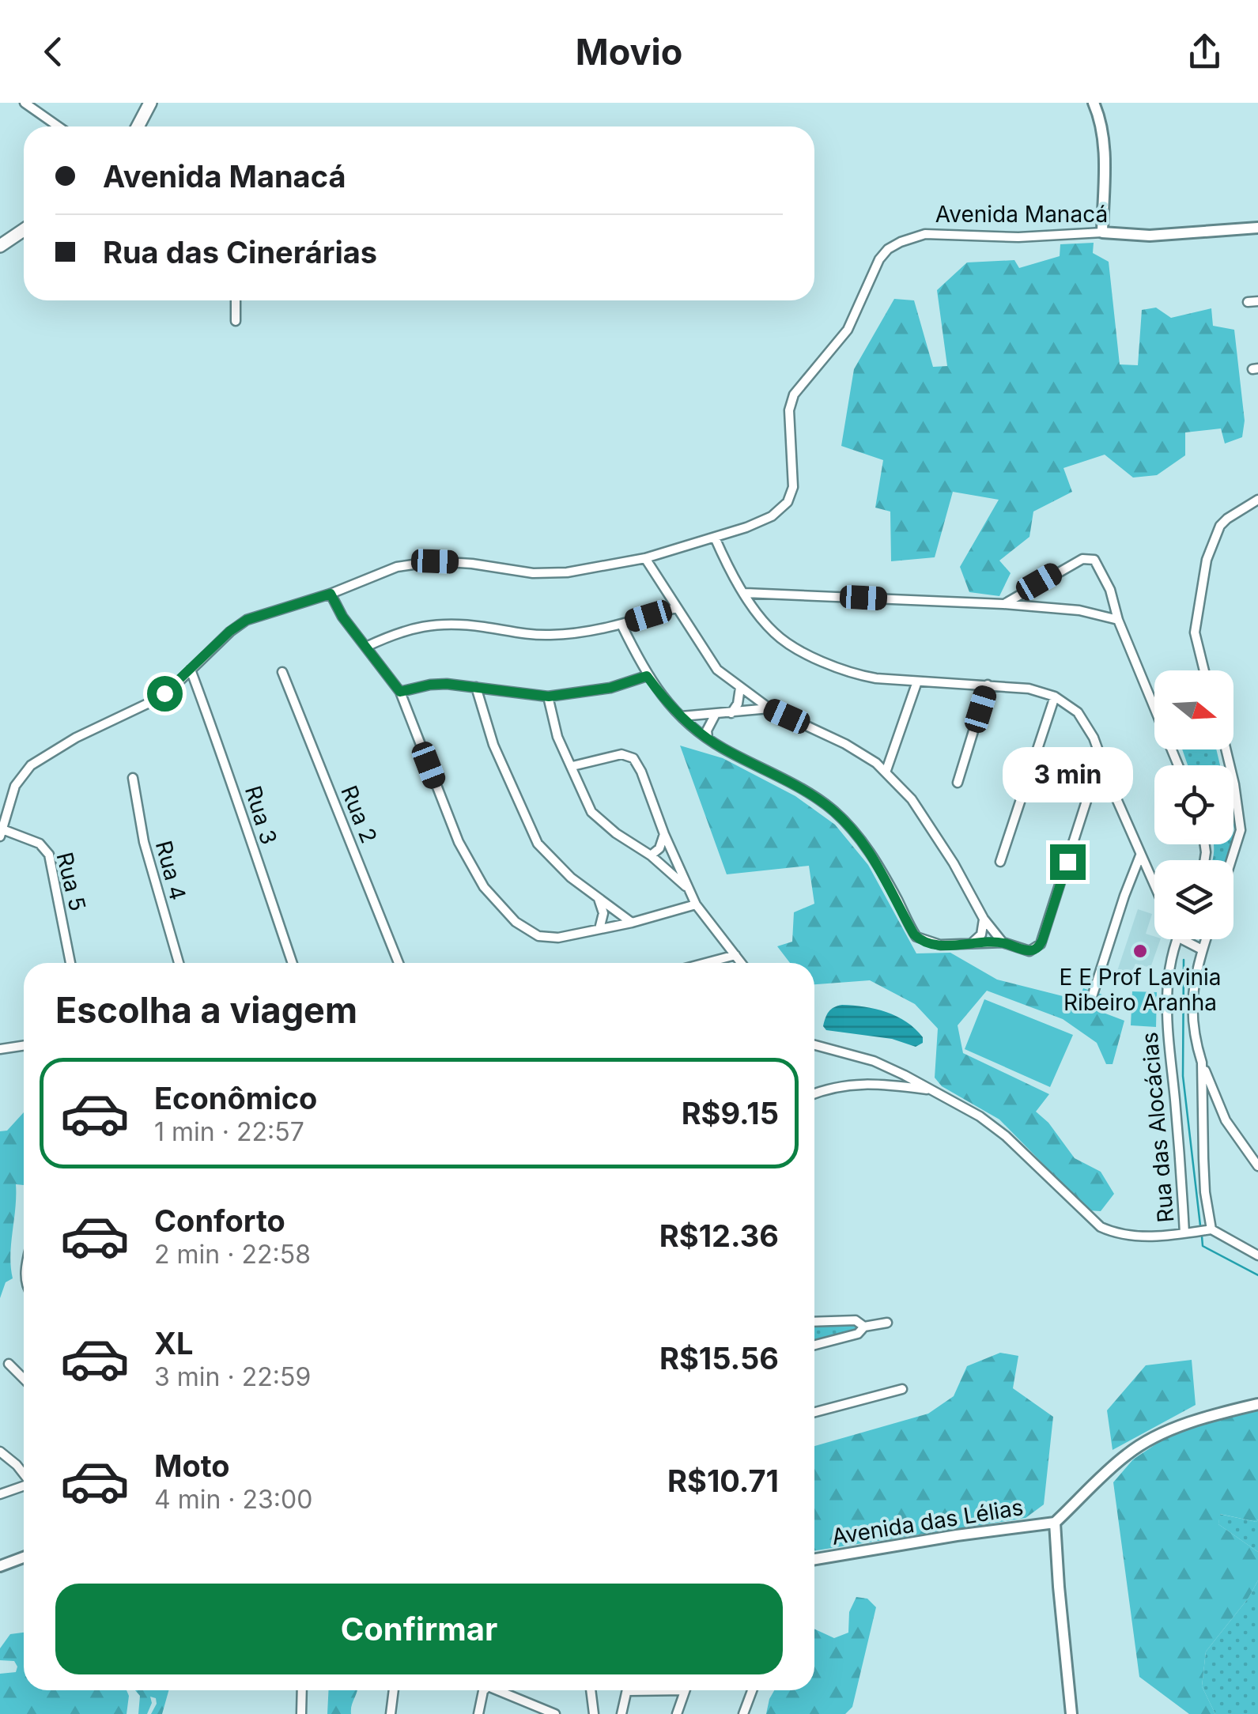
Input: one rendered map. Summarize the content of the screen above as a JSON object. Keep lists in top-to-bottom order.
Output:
{
  "streets": {
    "street": [
      "Avenida Manacá",
      "Rua 2",
      "Rua 3",
      "Rua 4",
      "Rua 5",
      "Rua das Alocácias",
      "Avenida das Lélias"
    ]
  },
  "crossings": [
    ["Avenida Manacá", "Rua 3"],
    ["Avenida Manacá", "Rua 5"]
  ],
  "places": ["E E Prof Lavinia Ribeiro Aranha"],
  "north": "right",
  "page": {
    "header": "Movio",
    "banner": ["Avenida Manacá", "Rua das Cinerárias"],
    "bubble": "3 min",
    "heading": "Escolha a viagem",
    "list": [
      {
        "name": "Econômico",
        "note": "1 min · 22:57",
        "value": "R$9.15"
      },
      {
        "name": "Conforto",
        "note": "2 min · 22:58",
        "value": "R$12.36"
      },
      {
        "name": "XL",
        "note": "3 min · 22:59",
        "value": "R$15.56"
      },
      {
        "name": "Moto",
        "note": "4 min · 23:00",
        "value": "R$10.71"
      }
    ],
    "buttons": "Confirmar"
  }
}
